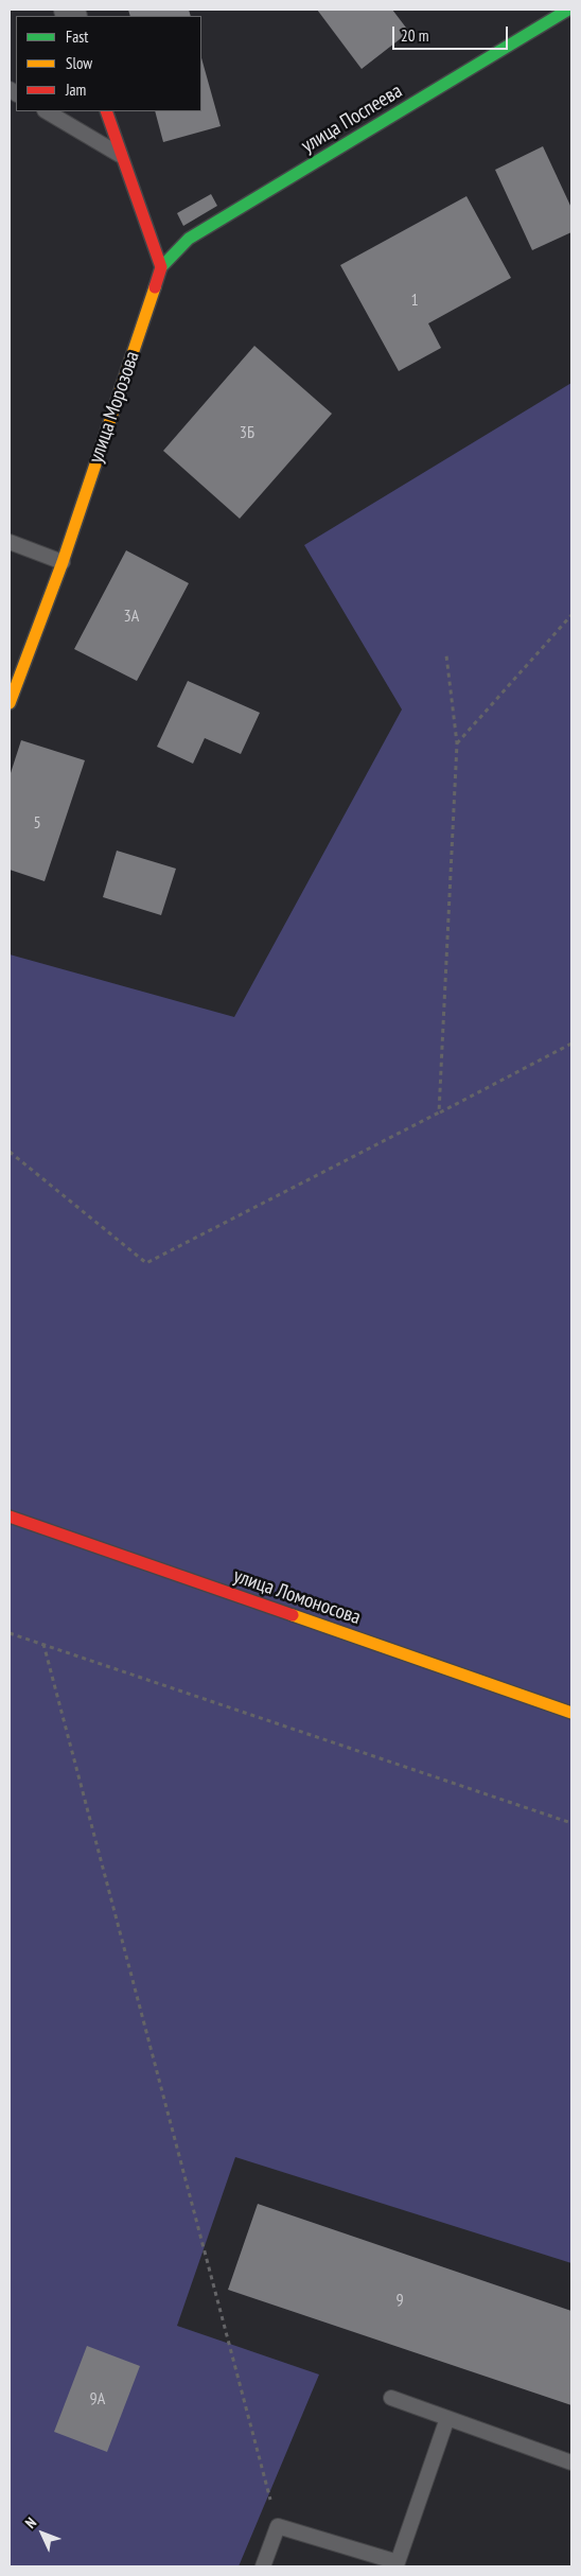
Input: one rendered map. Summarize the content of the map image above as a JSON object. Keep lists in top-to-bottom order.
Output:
{
  "streets": {
    "street": ["улица Поспеева", "улица Морозова", "улица Ломоносова"]
  },
  "crossings": [
    ["улица Поспеева", "улица Морозова"]
  ],
  "house_numbers": [
    "1",
    "3Б",
    "3А",
    "5",
    "9",
    "9А"
  ],
  "legend": ["Fast", "Slow", "Jam"],
  "scale_bar": "20 m",
  "north": "top left"
}
